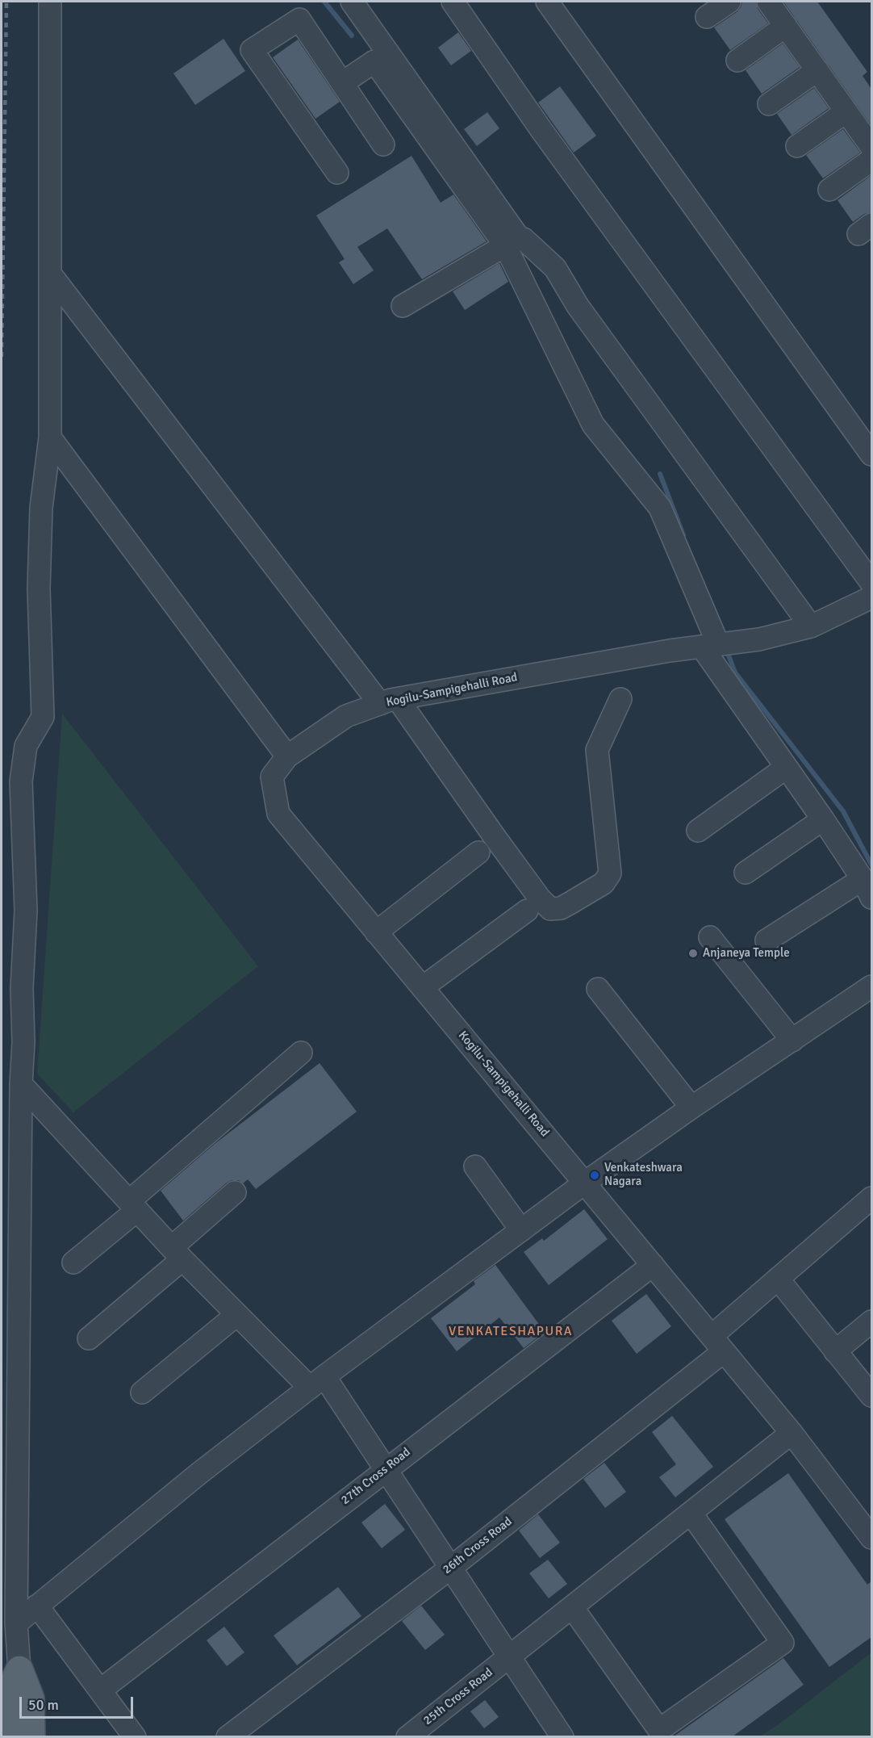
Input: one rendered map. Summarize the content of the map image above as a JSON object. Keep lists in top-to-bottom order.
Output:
{
  "streets": {
    "street": [
      "Kogilu-Sampigehalli Road",
      "27th Cross Road",
      "26th Cross Road",
      "25th Cross Road"
    ]
  },
  "crossings": [
    ["Kogilu-Sampigehalli Road", "27th Cross Road"],
    ["Kogilu-Sampigehalli Road", "26th Cross Road"],
    ["Kogilu-Sampigehalli Road", "25th Cross Road"]
  ],
  "districts": ["VENKATESHAPURA"],
  "places": ["Anjaneya Temple", "Venkateshwara Nagara"],
  "scale_bar": "50 m"
}
